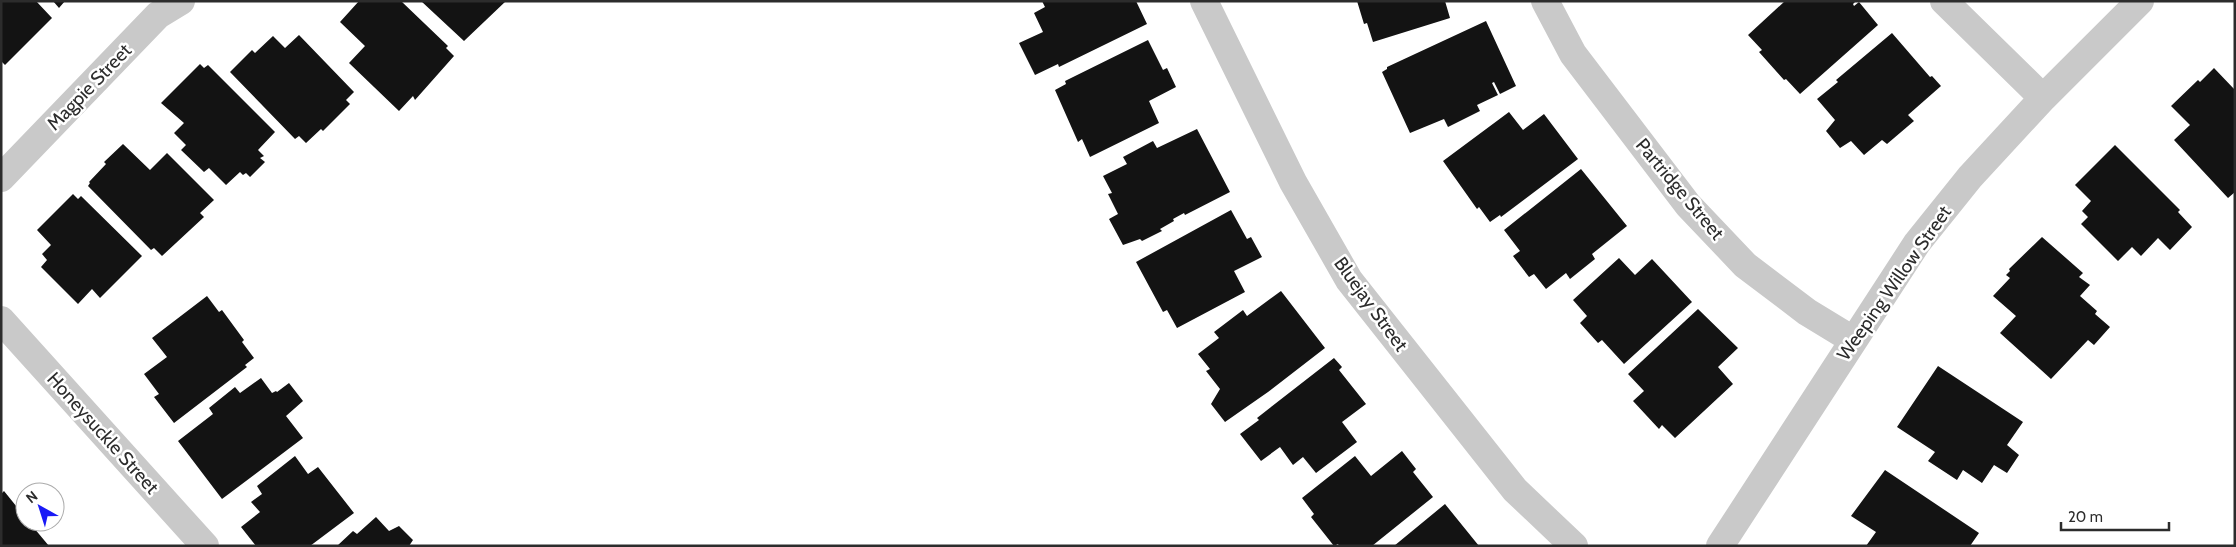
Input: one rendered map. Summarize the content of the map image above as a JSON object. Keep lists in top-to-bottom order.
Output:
{
  "streets": {
    "street": [
      "Magpie Street",
      "Partridge Street",
      "Weeping Willow Street",
      "Bluejay Street",
      "Honeysuckle Street"
    ]
  },
  "crossings": [
    ["Partridge Street", "Weeping Willow Street"]
  ],
  "scale_bar": "20 m",
  "north": "top left"
}
